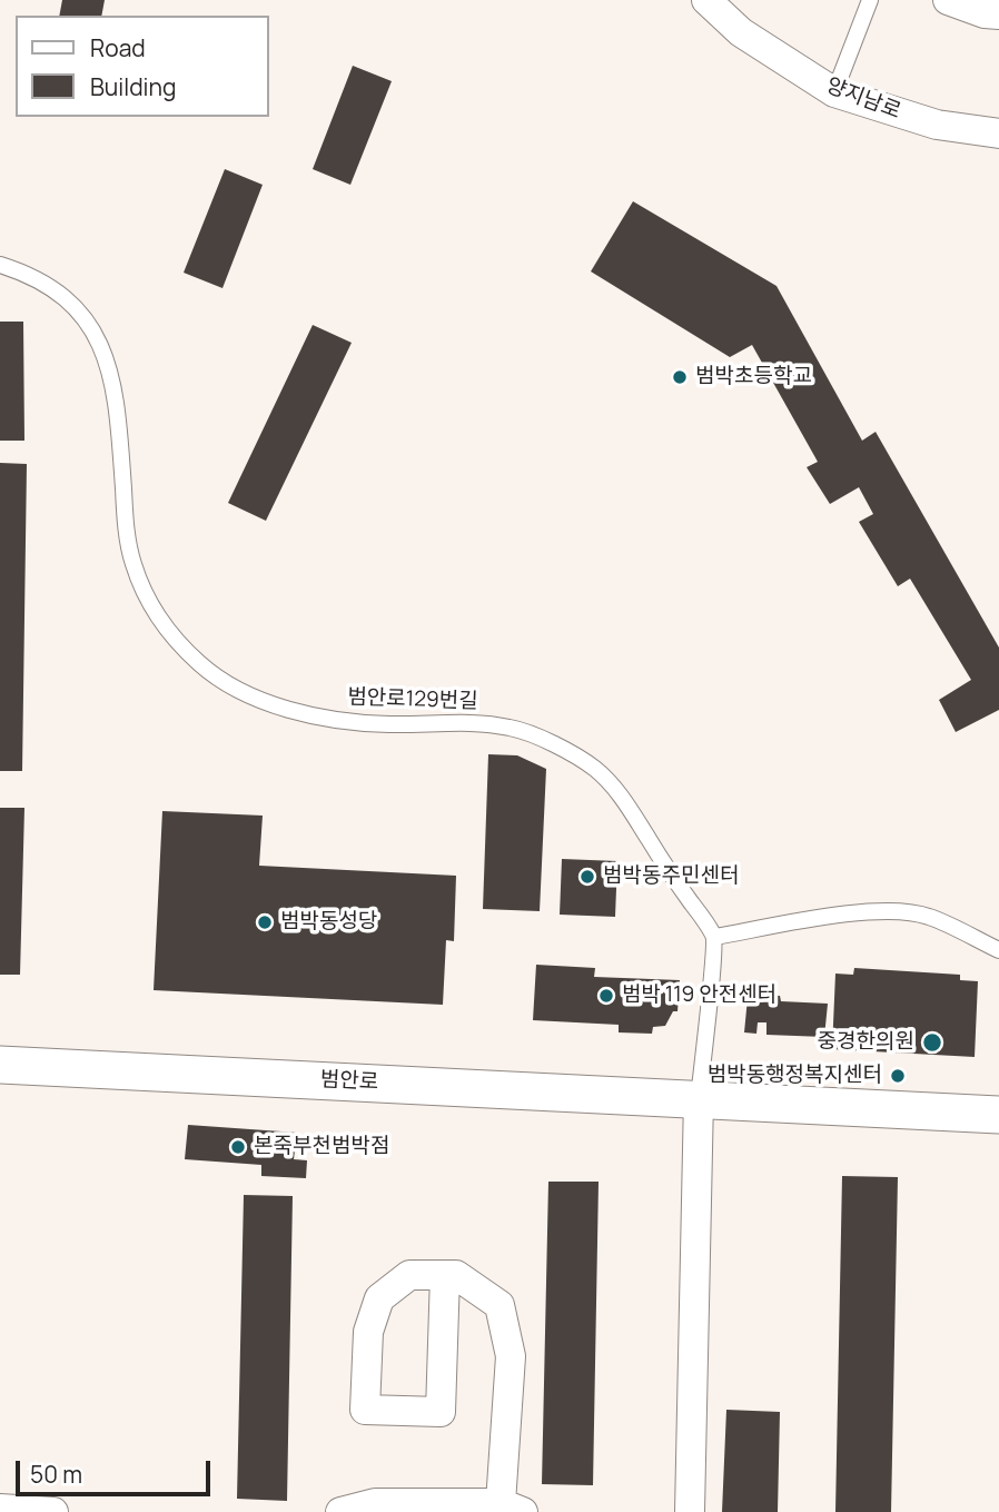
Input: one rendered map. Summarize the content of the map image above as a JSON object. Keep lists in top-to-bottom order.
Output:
{
  "streets": {
    "street": ["양지남로", "범안로"],
    "lane": ["범안로129번길"]
  },
  "places": [
    "범박초등학교",
    "범박동주민센터",
    "범박동성당",
    "범박 119 안전센터",
    "중경한의원",
    "범박동행정복지센터",
    "본죽부천범박점"
  ],
  "legend": ["Road", "Building"],
  "scale_bar": "50 m"
}
